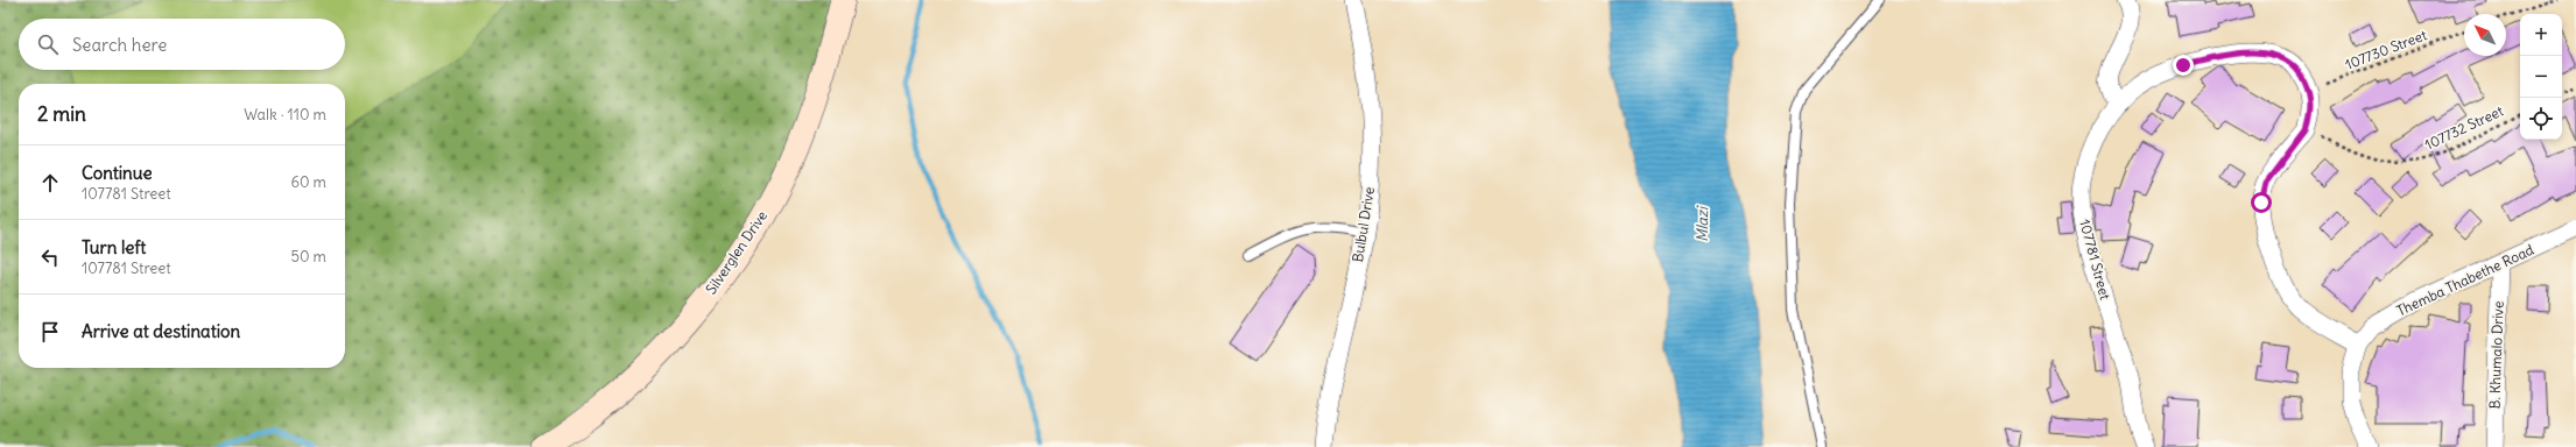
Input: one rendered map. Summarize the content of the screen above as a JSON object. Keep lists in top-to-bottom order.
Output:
{
  "streets": {
    "street": [
      "Bulbul Drive",
      "Silverglen Drive",
      "107781 Street",
      "Themba Thabethe Road",
      "B. Khumalo Drive"
    ],
    "path": ["107730 Street", "107732 Street"]
  },
  "crossings": [
    ["107730 Street", "107781 Street"],
    ["107732 Street", "107781 Street"],
    ["107781 Street", "Themba Thabethe Road"],
    ["Themba Thabethe Road", "B. Khumalo Drive"]
  ],
  "water": ["Mlazi"],
  "north": "top left",
  "page": {
    "map_buttons": ["+", "−"],
    "search": "Search here",
    "heading": ["2 min", "Walk · 110 m"],
    "list": [
      ["Continue", "107781 Street", "60 m"],
      ["Turn left", "107781 Street", "50 m"],
      "Arrive at destination"
    ]
  }
}
